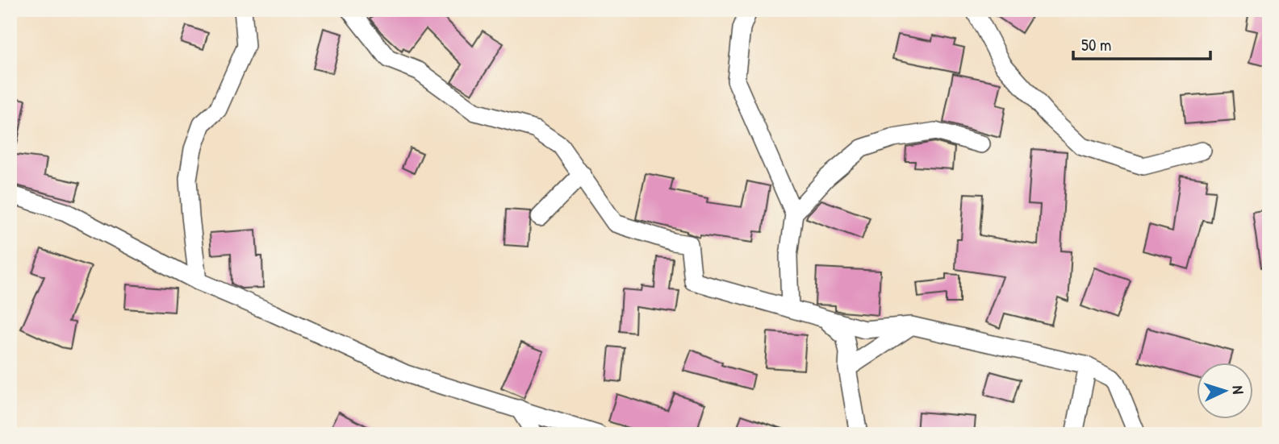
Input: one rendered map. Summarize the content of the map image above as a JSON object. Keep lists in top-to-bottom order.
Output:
{
  "scale_bar": "50 m",
  "north": "right"
}
